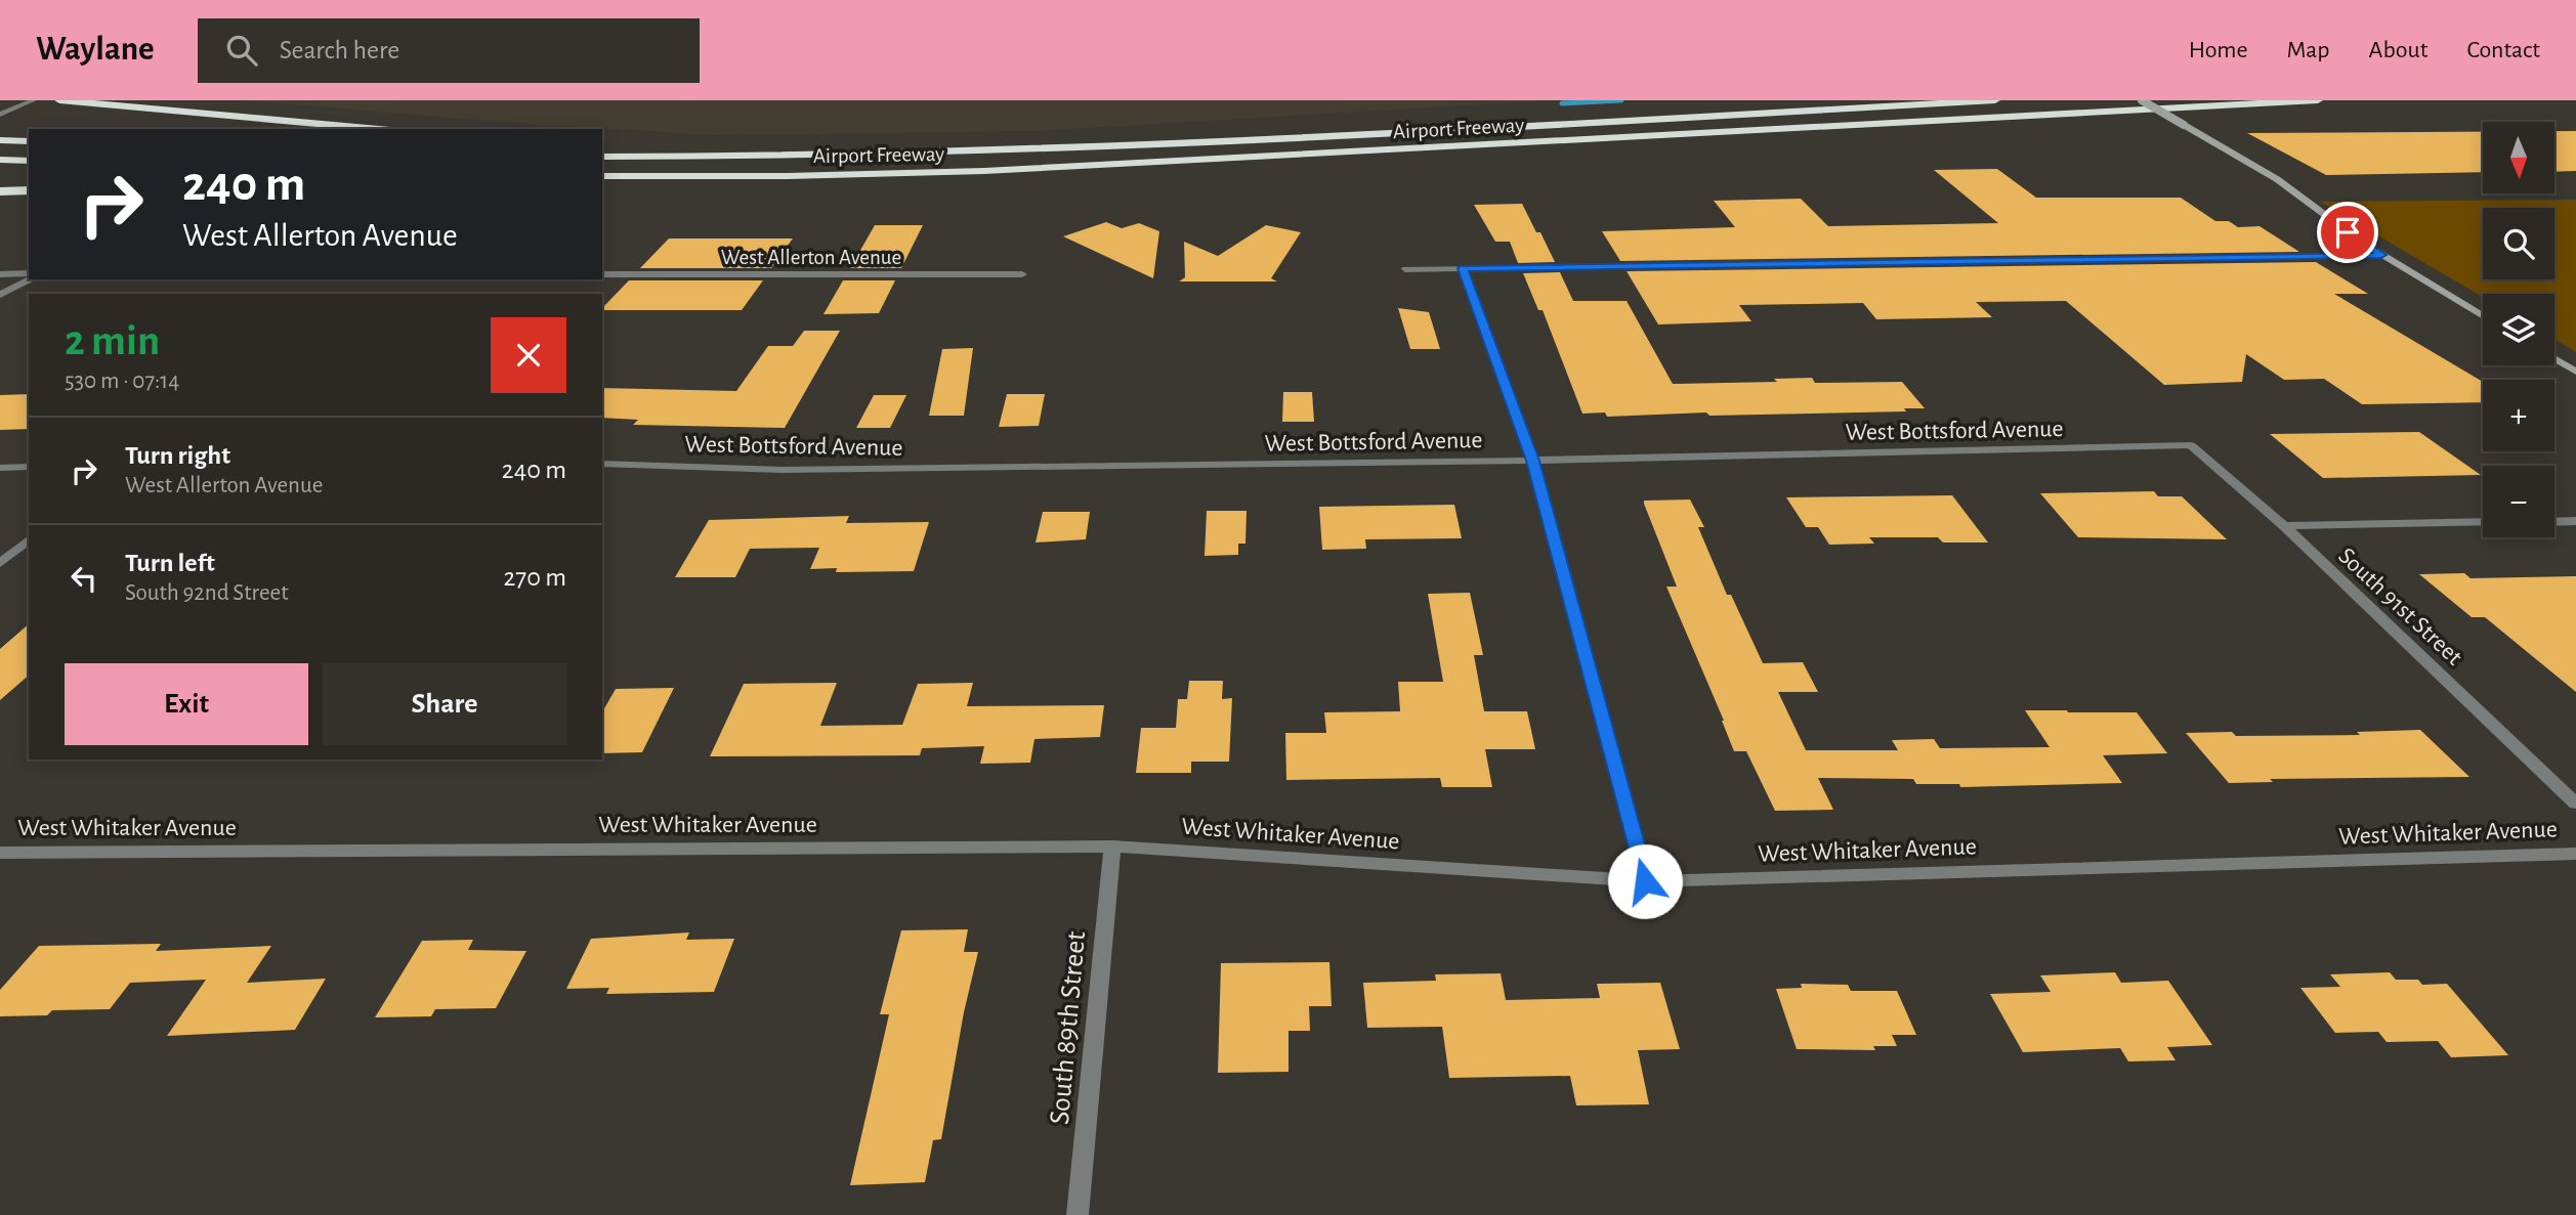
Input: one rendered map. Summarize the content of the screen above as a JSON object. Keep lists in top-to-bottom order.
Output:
{
  "streets": {
    "highway": ["Airport Freeway"],
    "street": [
      "West Allerton Avenue",
      "West Bottsford Avenue",
      "South 91st Street",
      "West Whitaker Avenue",
      "South 89th Street"
    ]
  },
  "crossings": [
    ["West Bottsford Avenue", "South 91st Street"],
    ["West Whitaker Avenue", "South 89th Street"]
  ],
  "north": "bottom",
  "page": {
    "header": "Waylane",
    "search": "Search here",
    "nav": [
      "Home",
      "Map",
      "About",
      "Contact"
    ],
    "map_buttons": ["+", "−"],
    "turn": ["240 m", "West Allerton Avenue"],
    "heading": ["2 min", "530 m · 07:14"],
    "list": [
      {
        "name": "Turn right",
        "note": "West Allerton Avenue",
        "value": "240 m"
      },
      {
        "name": "Turn left",
        "note": "South 92nd Street",
        "value": "270 m"
      }
    ],
    "buttons": ["Exit", "Share"]
  }
}
